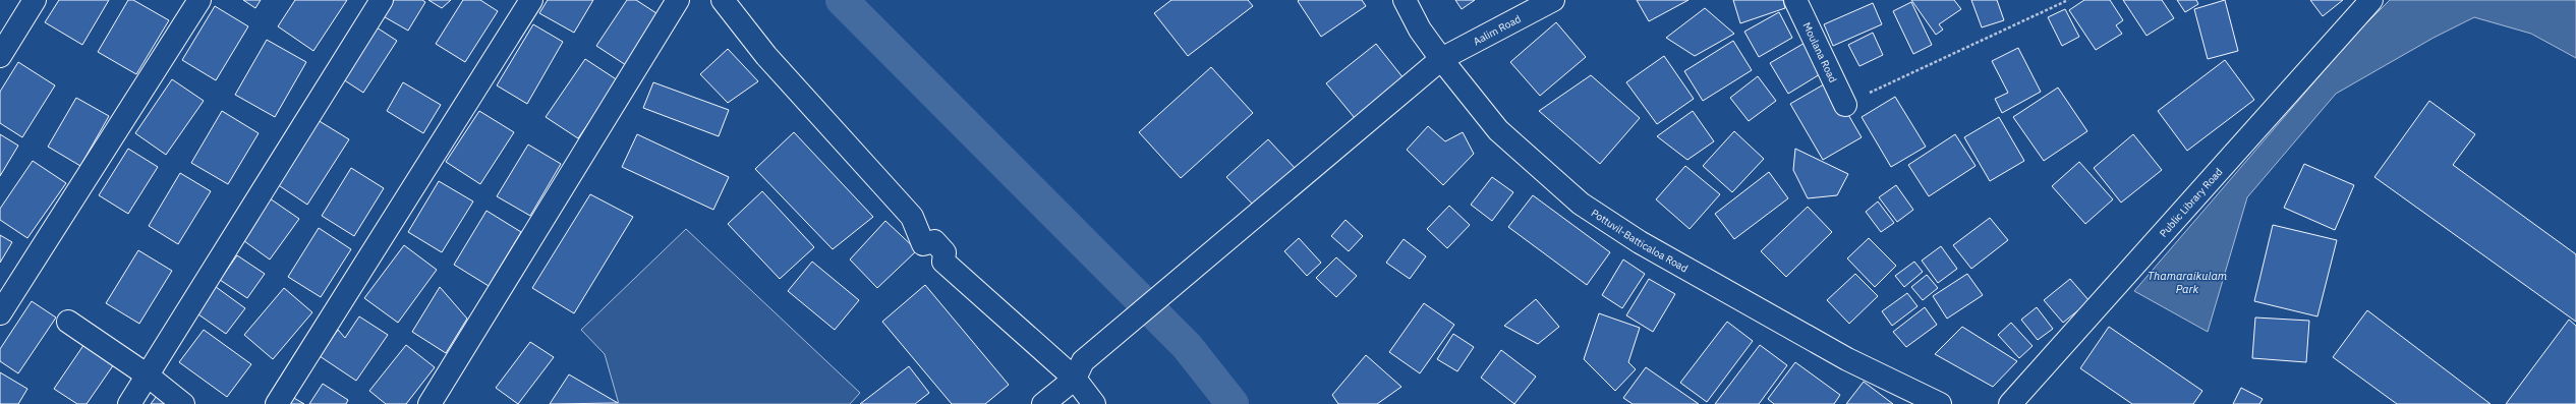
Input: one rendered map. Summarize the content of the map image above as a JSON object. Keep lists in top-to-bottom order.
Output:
{
  "streets": {
    "main road": [
      "Aalim Road",
      "Moulana Road",
      "Public Library Road",
      "Pottuvil-Batticaloa Road"
    ]
  },
  "crossings": [
    ["Aalim Road", "Pottuvil-Batticaloa Road"]
  ],
  "water": ["Thamaraikulam Park"]
}
